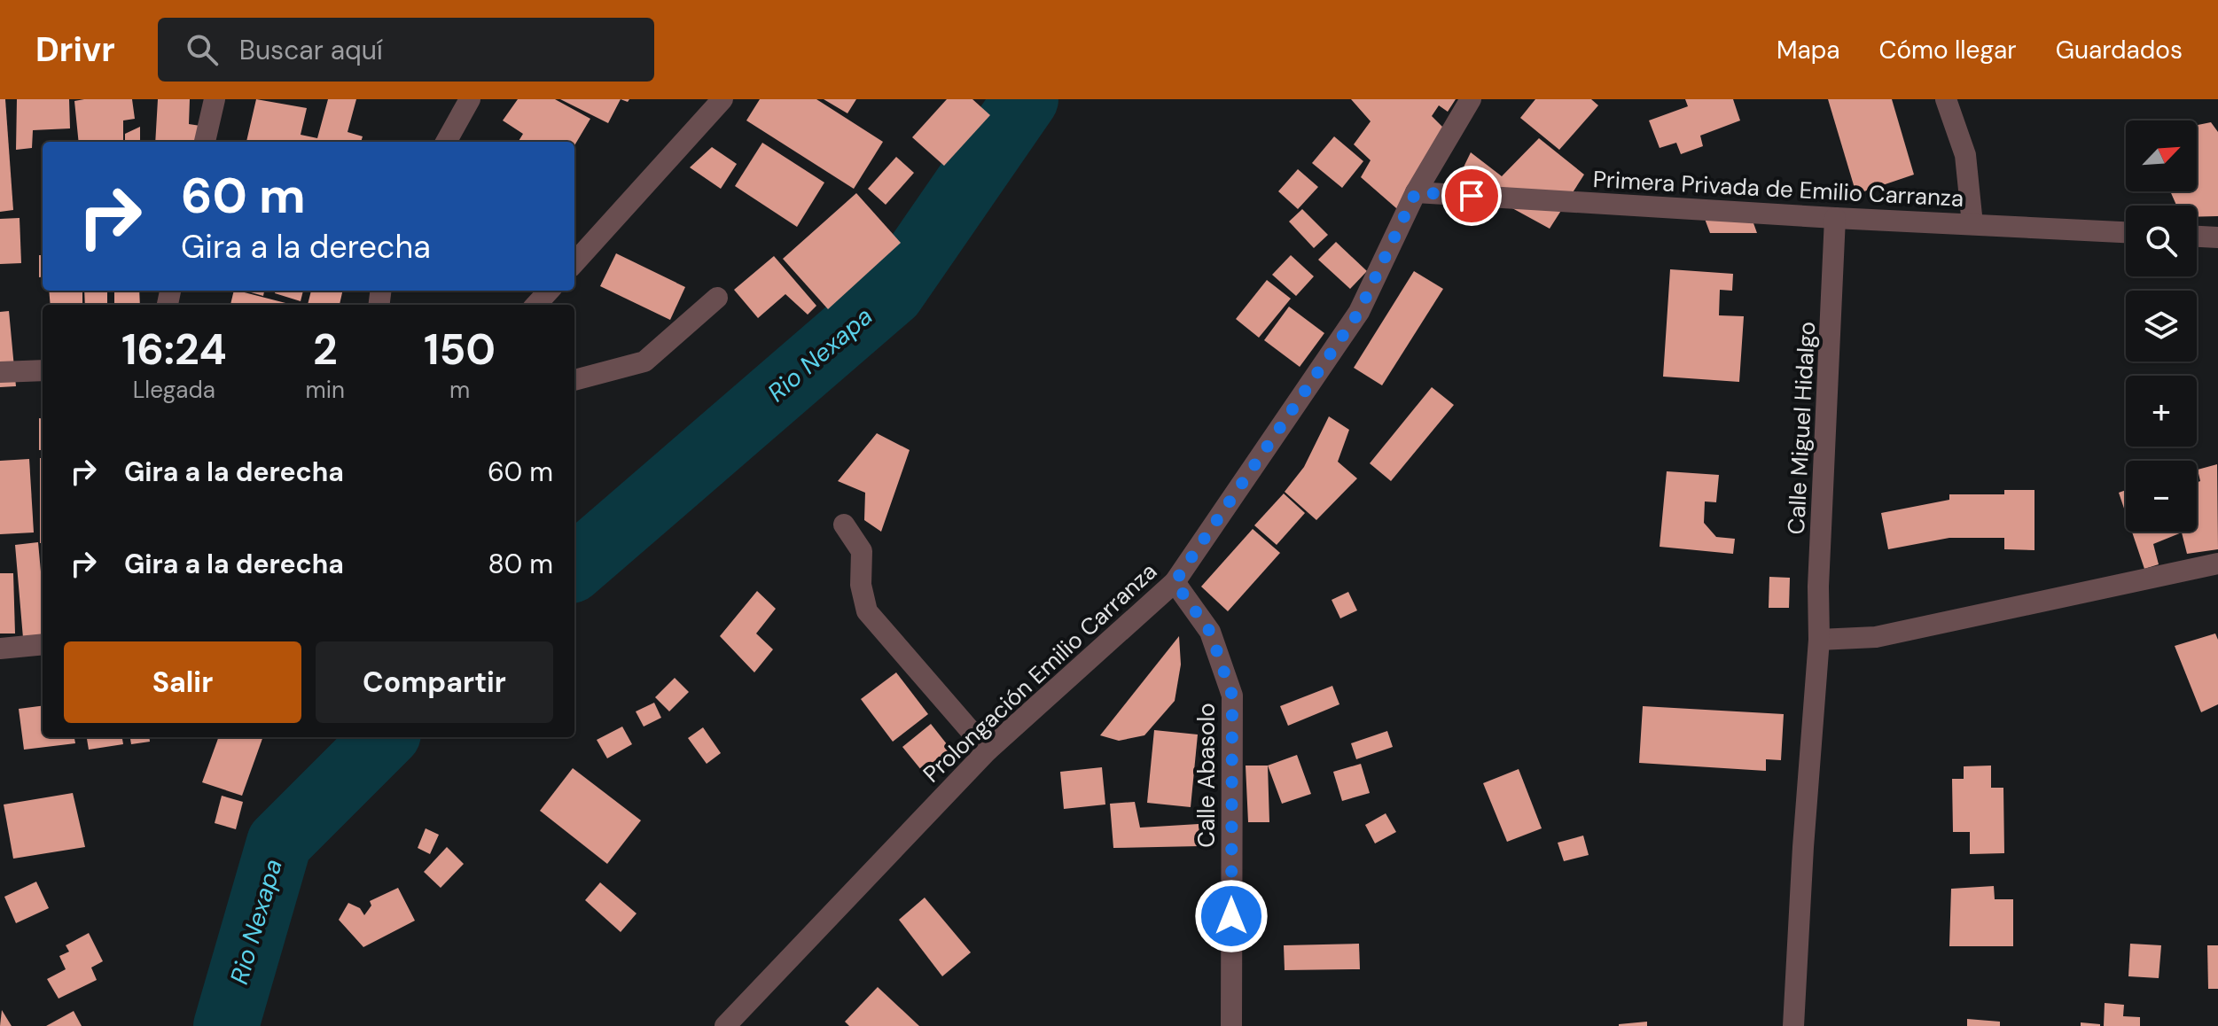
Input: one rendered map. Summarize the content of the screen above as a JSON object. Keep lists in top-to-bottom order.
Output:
{
  "streets": {
    "street": [
      "Primera Privada de Emilio Carranza",
      "Calle Miguel Hidalgo",
      "Prolongación Emilio Carranza",
      "Calle Abasolo"
    ]
  },
  "crossings": [
    ["Primera Privada de Emilio Carranza", "Calle Miguel Hidalgo"],
    ["Primera Privada de Emilio Carranza", "Prolongación Emilio Carranza"],
    ["Prolongación Emilio Carranza", "Calle Abasolo"]
  ],
  "water": ["Rio Nexapa"],
  "north": "top right",
  "page": {
    "header": "Drivr",
    "search": "Buscar aquí",
    "nav": ["Mapa", "Cómo llegar", "Guardados"],
    "map_buttons": ["+", "−"],
    "turn": ["60 m", "Gira a la derecha"],
    "eta": [
      "16:24",
      "Llegada",
      "2",
      "min",
      "150",
      "m"
    ],
    "list": [
      {
        "name": "Gira a la derecha",
        "value": "60 m"
      },
      {
        "name": "Gira a la derecha",
        "value": "80 m"
      }
    ],
    "buttons": ["Salir", "Compartir"]
  }
}
